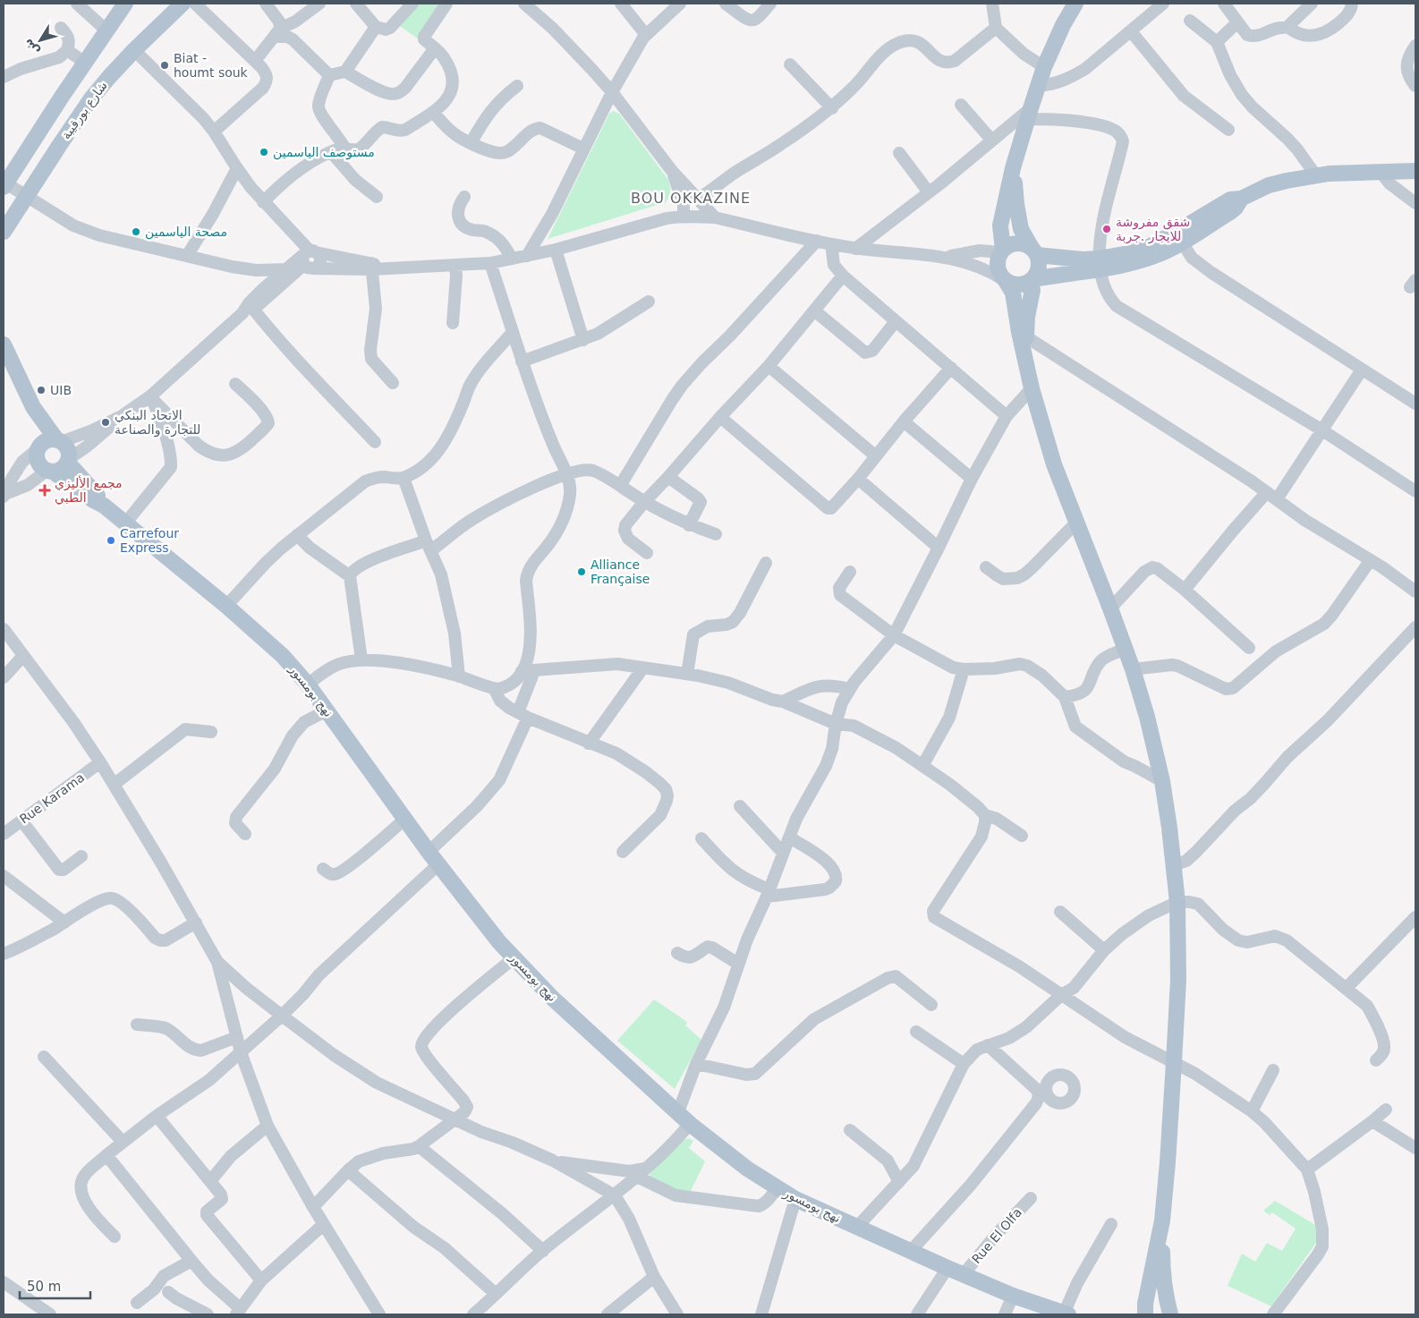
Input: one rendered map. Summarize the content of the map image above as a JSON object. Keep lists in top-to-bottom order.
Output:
{
  "streets": {
    "main road": ["شارع بورقيبة", "نهج بومسور"],
    "street": ["Rue Karama", "Rue El Olfa"]
  },
  "crossings": [
    ["نهج بومسور", "Rue El Olfa"]
  ],
  "districts": ["BOU OKKAZINE"],
  "places": {
    "other": [
      "Biat - houmt souk",
      "مستوصف الياسمين",
      "شقق مفروشة للايجار .جربة",
      "مصحة الياسمين",
      "UIB",
      "الاتحاد البنكي للتجارة والصناعة",
      "Carrefour Express",
      "Alliance Française"
    ],
    "health": ["مجمع الأليزي الطبي"]
  },
  "scale_bar": "50 m",
  "north": "bottom left"
}
